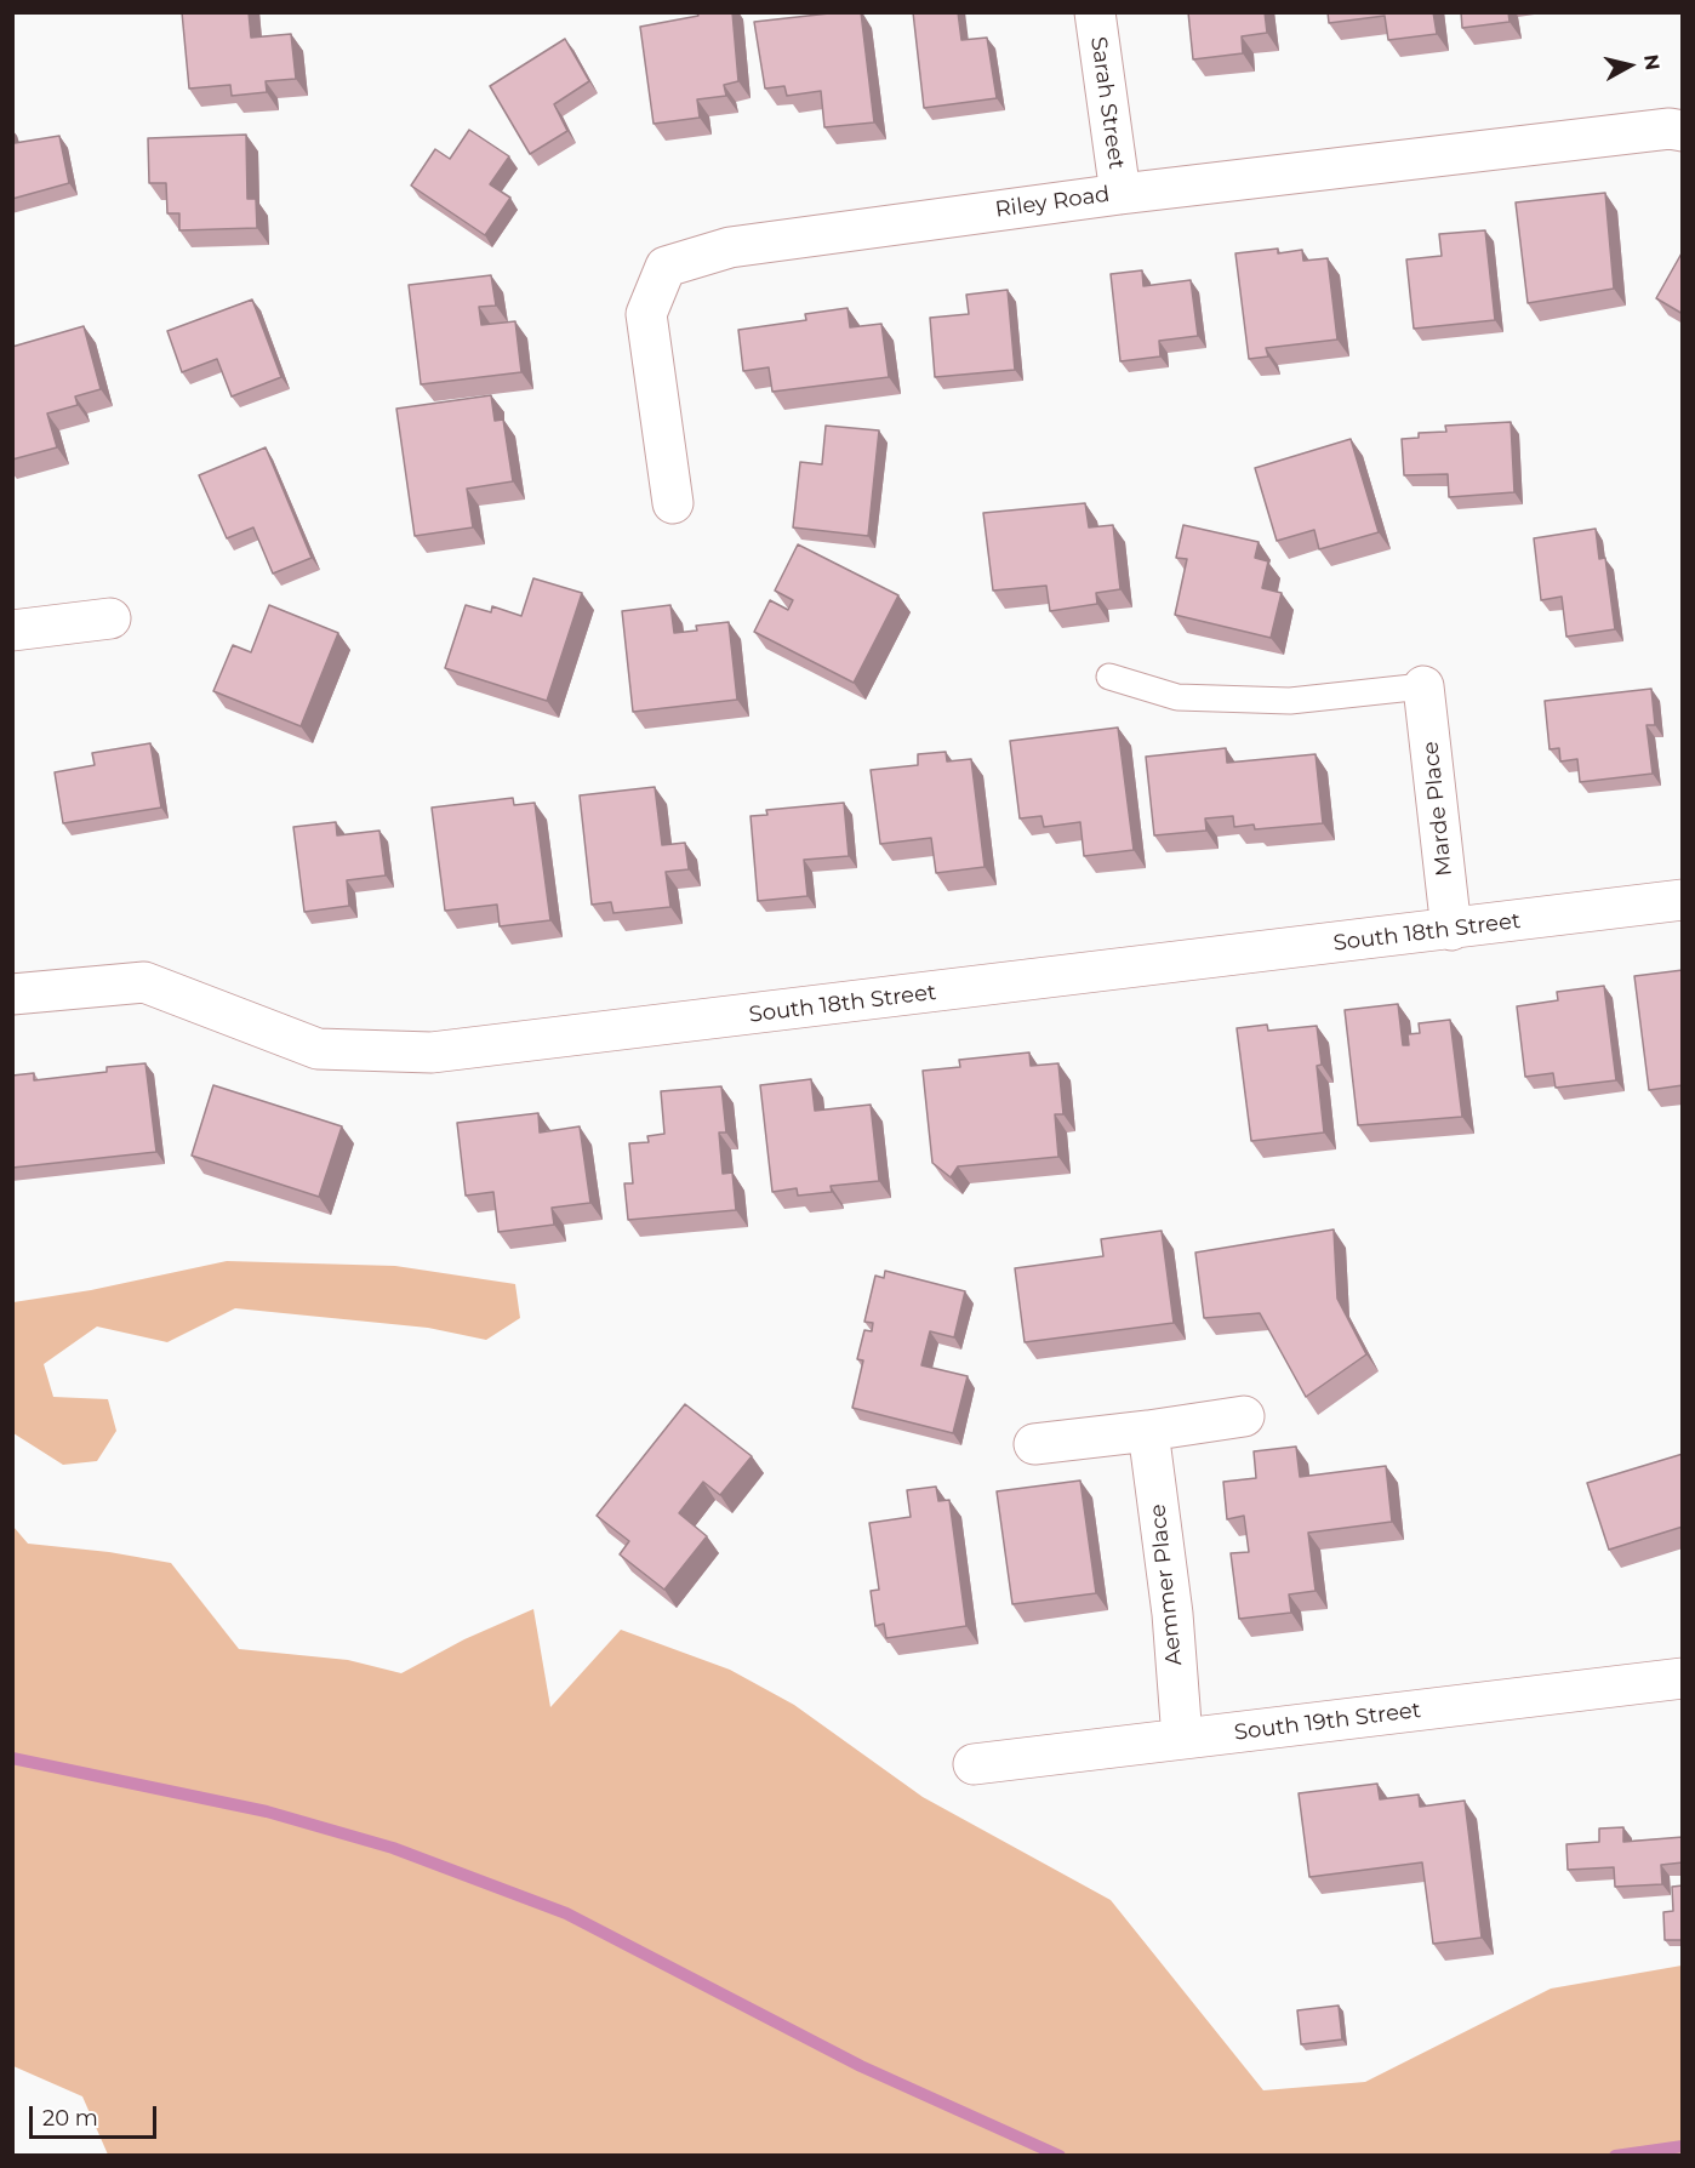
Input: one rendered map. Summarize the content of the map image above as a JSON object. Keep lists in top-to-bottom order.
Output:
{
  "streets": {
    "street": [
      "Sarah Street",
      "Riley Road",
      "Marde Place",
      "South 18th Street",
      "Aemmer Place",
      "South 19th Street"
    ]
  },
  "crossings": [
    ["Sarah Street", "Riley Road"],
    ["Marde Place", "South 18th Street"],
    ["Aemmer Place", "South 19th Street"]
  ],
  "scale_bar": "20 m",
  "north": "right"
}
